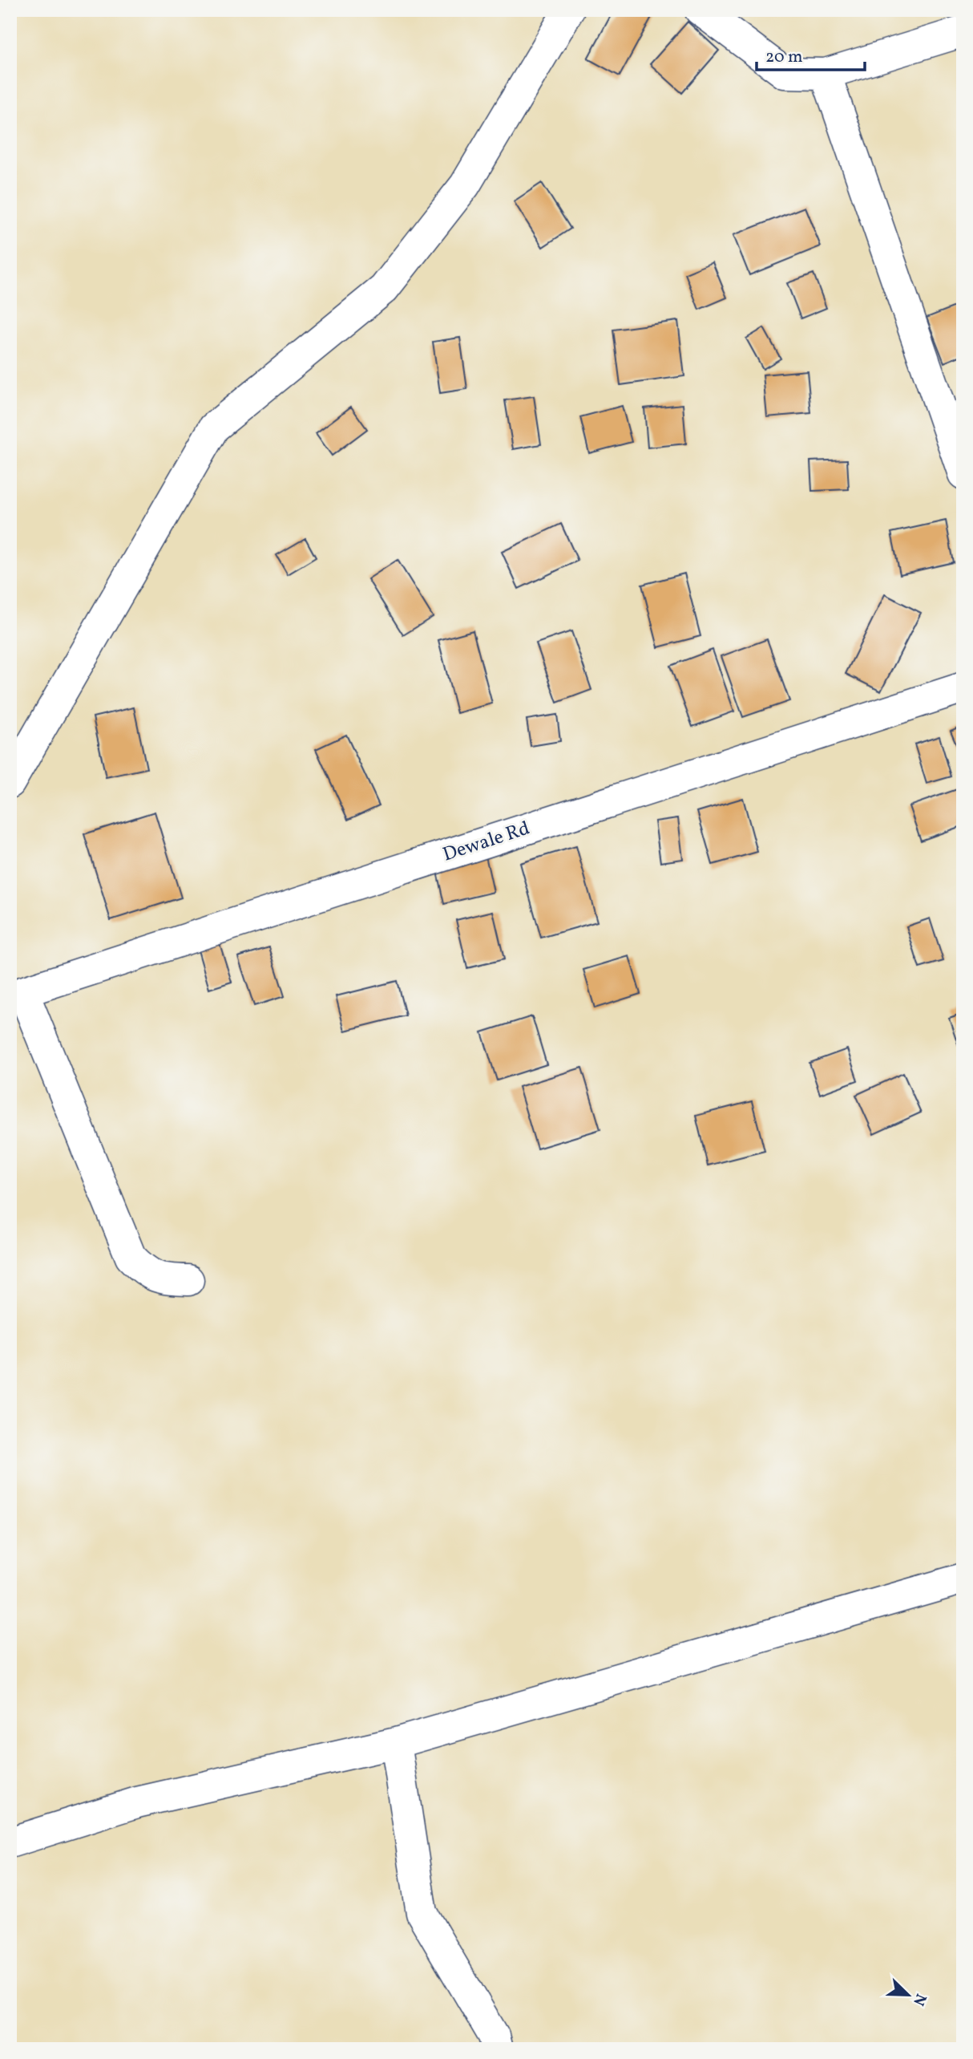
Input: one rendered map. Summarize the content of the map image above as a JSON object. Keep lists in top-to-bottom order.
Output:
{
  "streets": {
    "street": ["Dewale Rd"]
  },
  "scale_bar": "20 m",
  "north": "bottom right"
}
